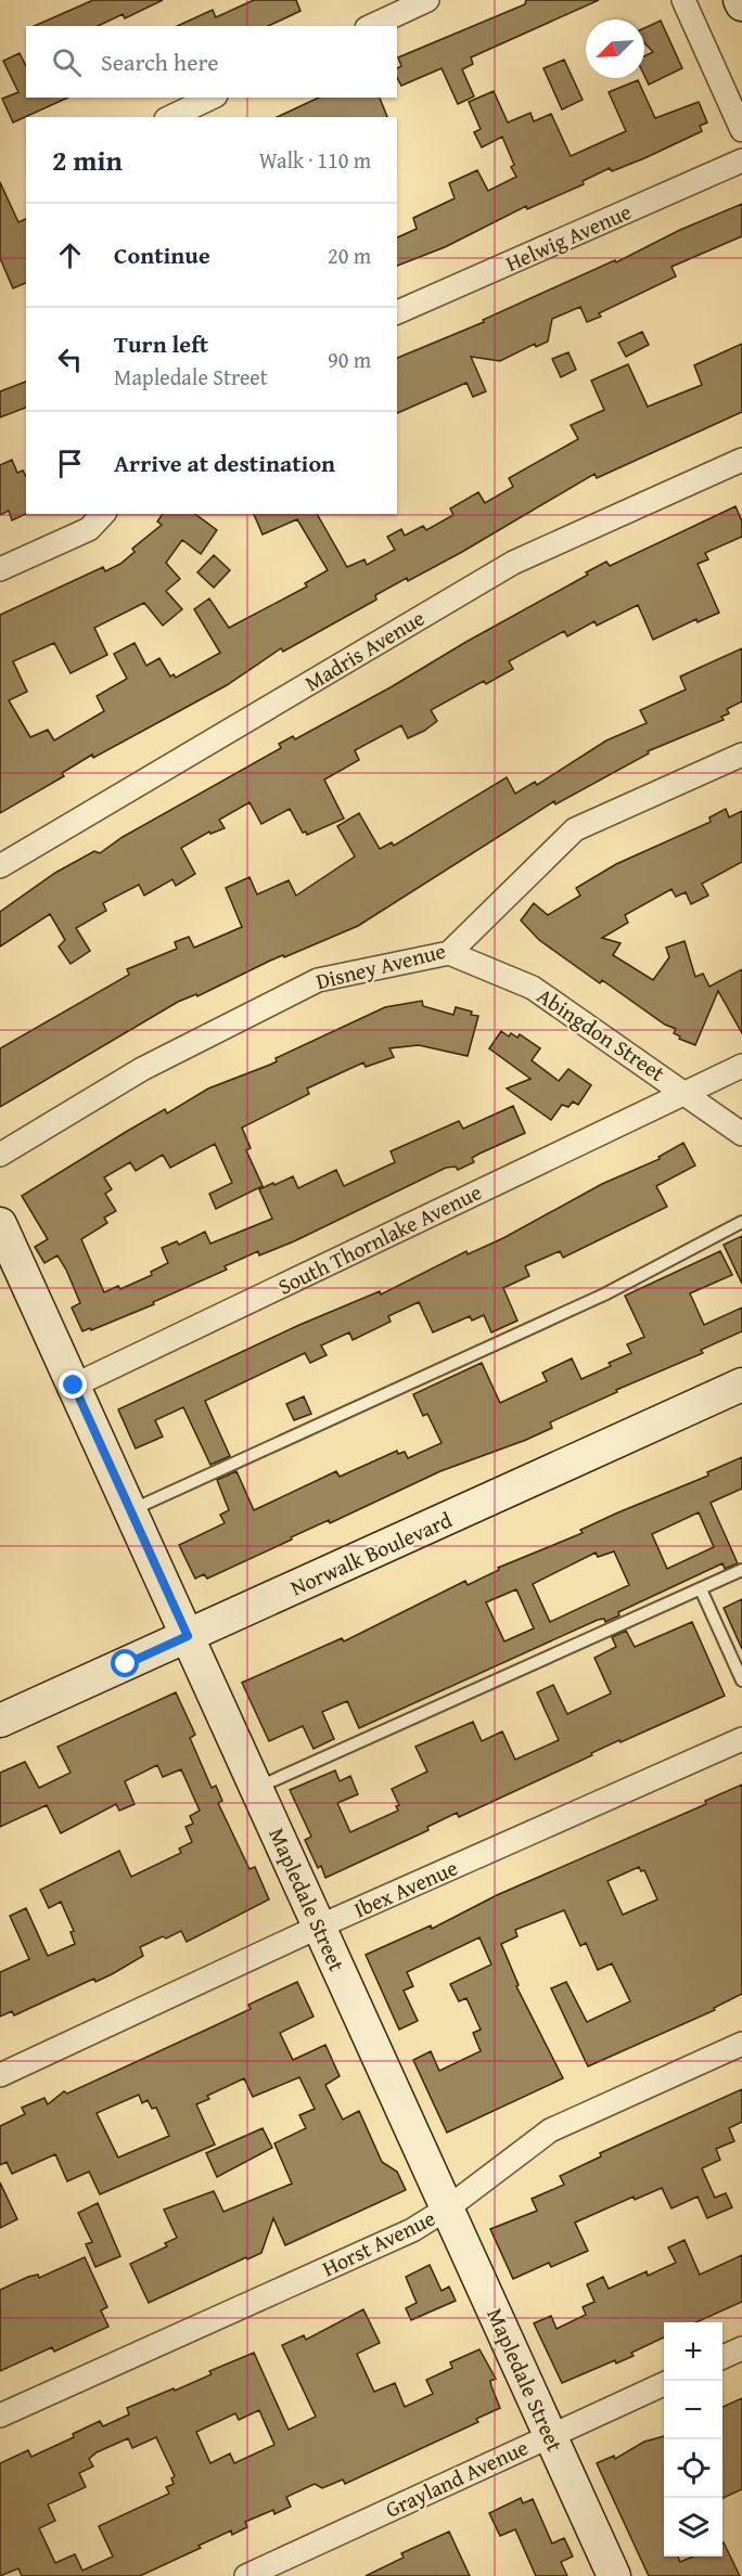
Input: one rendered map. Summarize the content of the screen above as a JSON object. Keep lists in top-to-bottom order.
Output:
{
  "streets": {
    "street": [
      "Helwig Avenue",
      "Madris Avenue",
      "Disney Avenue",
      "Abingdon Street",
      "South Thornlake Avenue",
      "Norwalk Boulevard",
      "Ibex Avenue",
      "Mapledale Street",
      "Horst Avenue",
      "Grayland Avenue"
    ]
  },
  "crossings": [
    ["Disney Avenue", "Abingdon Street"],
    ["Abingdon Street", "South Thornlake Avenue"],
    ["South Thornlake Avenue", "Mapledale Street"],
    ["Norwalk Boulevard", "Mapledale Street"],
    ["Ibex Avenue", "Mapledale Street"],
    ["Mapledale Street", "Horst Avenue"],
    ["Mapledale Street", "Grayland Avenue"]
  ],
  "north": "bottom left",
  "page": {
    "search": "Search here",
    "heading": ["2 min", "Walk · 110 m"],
    "list": [
      ["Continue", "20 m"],
      ["Turn left", "Mapledale Street", "90 m"],
      "Arrive at destination"
    ],
    "map_buttons": ["+", "−"]
  }
}
